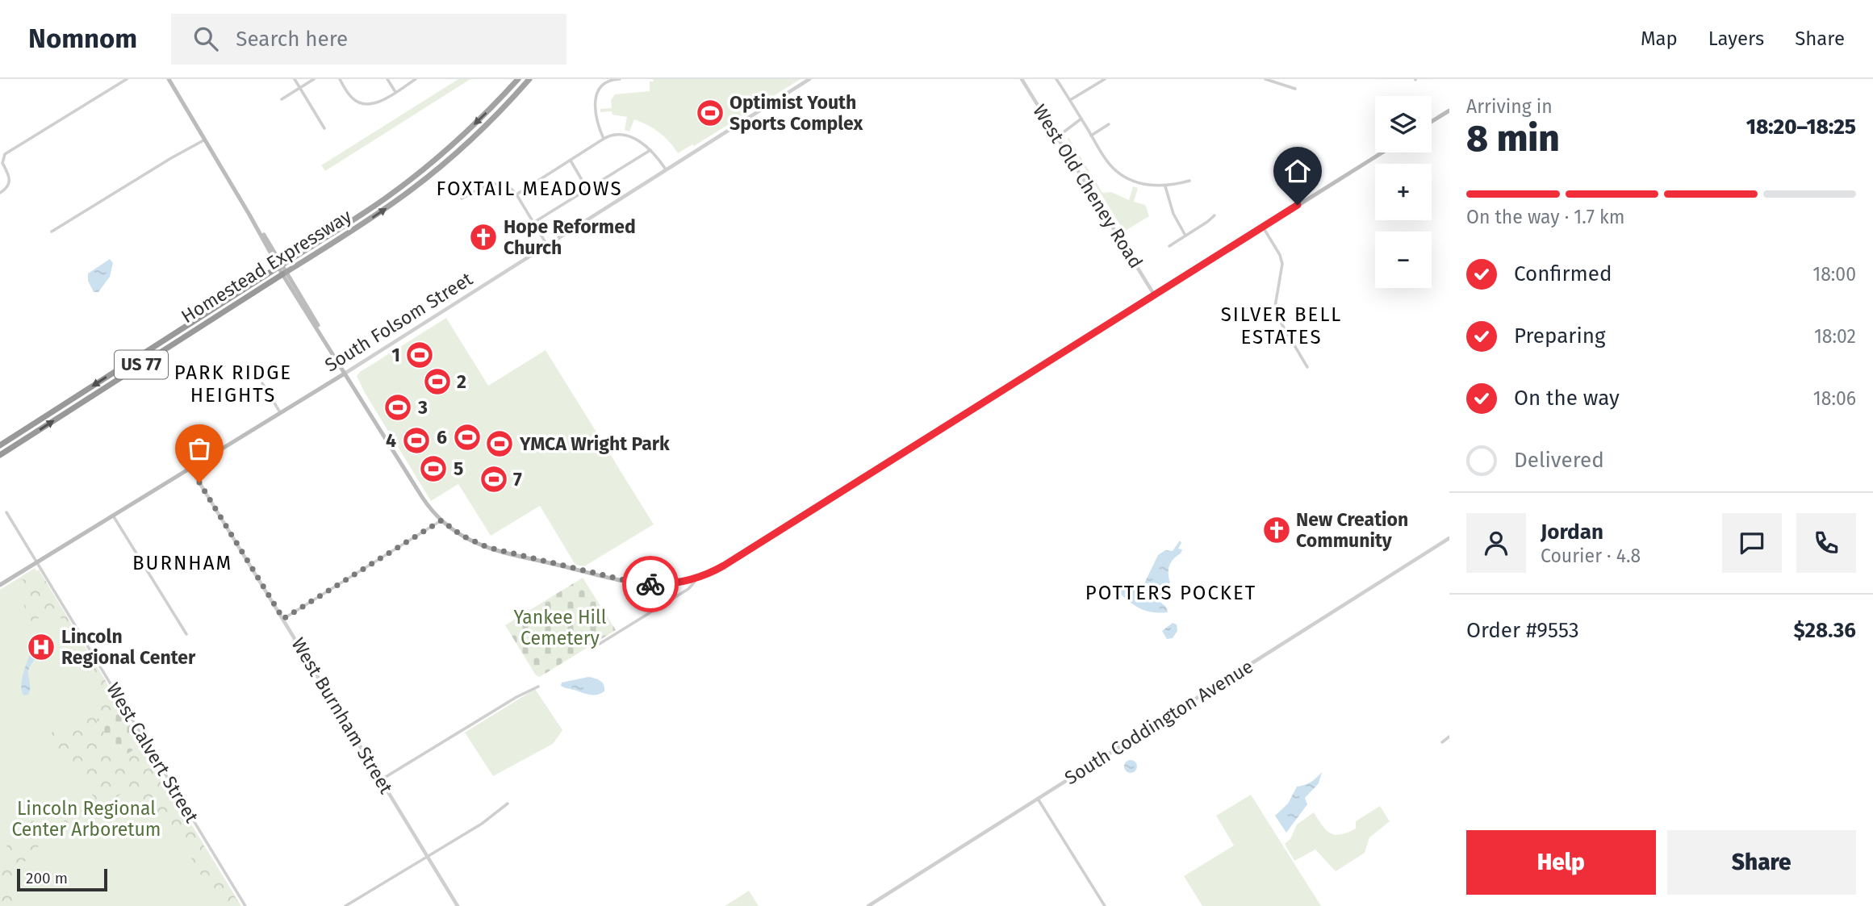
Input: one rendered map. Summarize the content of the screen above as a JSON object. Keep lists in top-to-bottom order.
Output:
{
  "streets": {
    "highway": ["Homestead Expressway", "US 77"],
    "main road": ["South Folsom Street"],
    "street": [
      "West Old Cheney Road",
      "West Burnham Street",
      "South Coddington Avenue",
      "West Calvert Street"
    ]
  },
  "crossings": [
    ["South Folsom Street", "West Burnham Street"],
    ["South Folsom Street", "West Calvert Street"]
  ],
  "districts": [
    "FOXTAIL MEADOWS",
    "SILVER BELL ESTATES",
    "PARK RIDGE HEIGHTS",
    "BURNHAM",
    "POTTERS POCKET"
  ],
  "parks": ["Yankee Hill Cemetery", "Lincoln Regional Center Arboretum"],
  "places": {
    "sports": [
      "Optimist Youth Sports Complex",
      "1",
      "2",
      "3",
      "6",
      "4",
      "YMCA Wright Park",
      "5",
      "7"
    ],
    "church": ["Hope Reformed Church", "New Creation Community"],
    "hospital": ["Lincoln Regional Center"]
  },
  "scale_bar": "200 m",
  "page": {
    "header": "Nomnom",
    "search": "Search here",
    "nav": ["Map", "Layers", "Share"],
    "heading": ["8 min", "Arriving in", "18:20–18:25"],
    "panel": [
      "Jordan",
      "Courier · 4.8",
      "Order #9553",
      "$28.36"
    ],
    "map_buttons": ["+", "−"],
    "bar": "On the way · 1.7 km",
    "list": [
      ["Confirmed", "18:00"],
      ["Preparing", "18:02"],
      ["On the way", "18:06"],
      "Delivered"
    ],
    "buttons": ["Help", "Share"],
    "scale": "200 m"
  }
}
